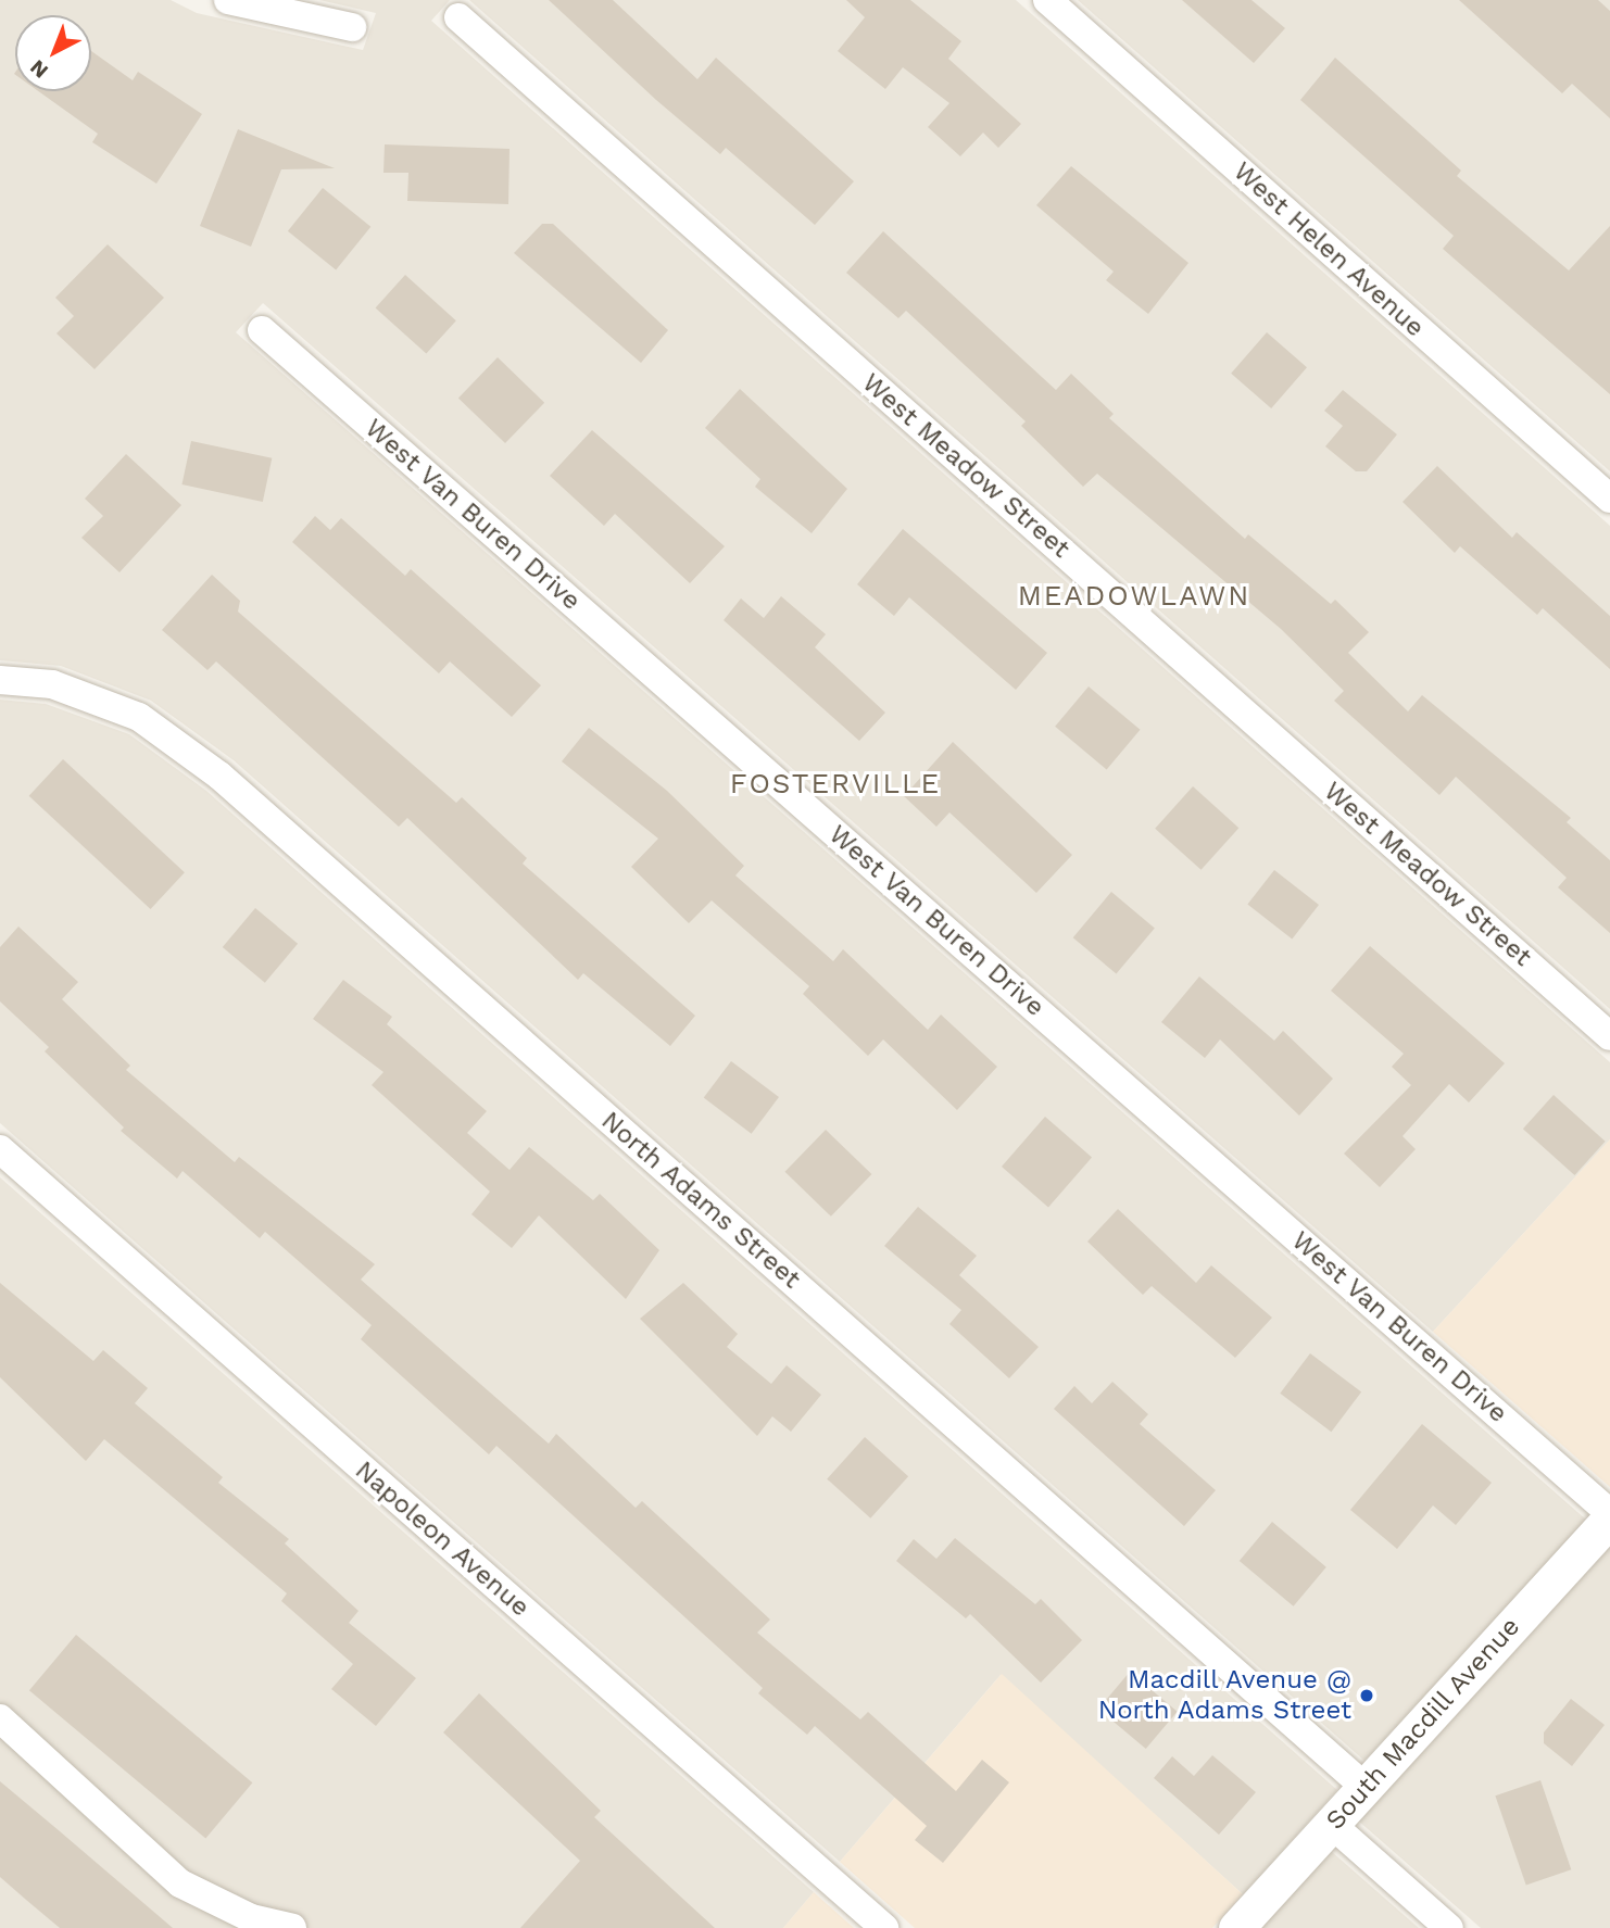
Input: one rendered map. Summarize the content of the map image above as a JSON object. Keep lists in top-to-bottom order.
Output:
{
  "streets": {
    "street": [
      "West Helen Avenue",
      "West Meadow Street",
      "West Van Buren Drive",
      "North Adams Street",
      "Napoleon Avenue",
      "South Macdill Avenue"
    ]
  },
  "crossings": [
    ["West Van Buren Drive", "South Macdill Avenue"],
    ["North Adams Street", "South Macdill Avenue"]
  ],
  "districts": ["MEADOWLAWN", "FOSTERVILLE"],
  "places": ["Macdill Avenue @ North Adams Street"],
  "north": "bottom left"
}
